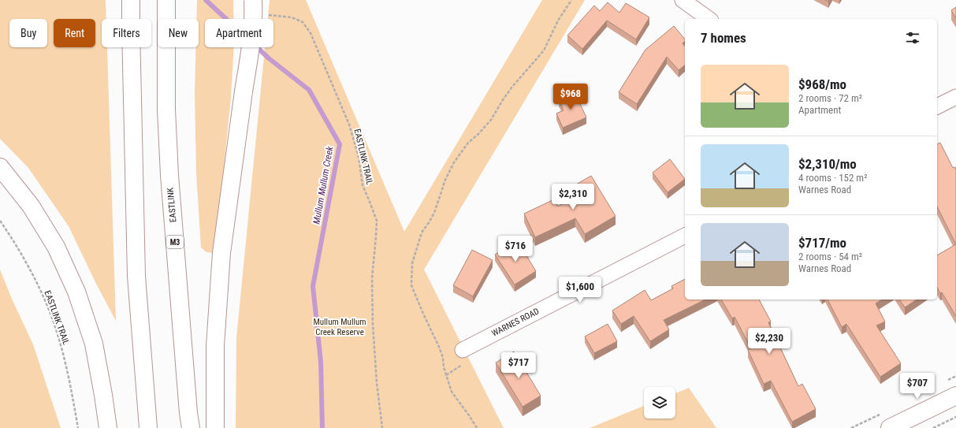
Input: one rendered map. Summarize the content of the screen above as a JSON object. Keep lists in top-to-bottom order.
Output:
{
  "streets": {
    "main road": ["EASTLINK", "M3"],
    "street": ["WARNES ROAD"],
    "path": ["EASTLINK TRAIL"]
  },
  "water": ["Mullum Mullum Creek"],
  "parks": ["Mullum Mullum Creek Reserve"],
  "page": {
    "chip": [
      "Buy",
      "Rent",
      "Filters",
      "New",
      "Apartment"
    ],
    "heading": "7 homes",
    "list": [
      {
        "name": "$968/mo",
        "note": "2 rooms · 72 m² · Apartment"
      },
      {
        "name": "$2,310/mo",
        "note": "4 rooms · 152 m² · Warnes Road"
      },
      {
        "name": "$717/mo",
        "note": "2 rooms · 54 m² · Warnes Road"
      }
    ],
    "price": [
      "$968",
      "$2,310",
      "$716",
      "$1,600",
      "$2,230",
      "$717",
      "$707"
    ]
  }
}
